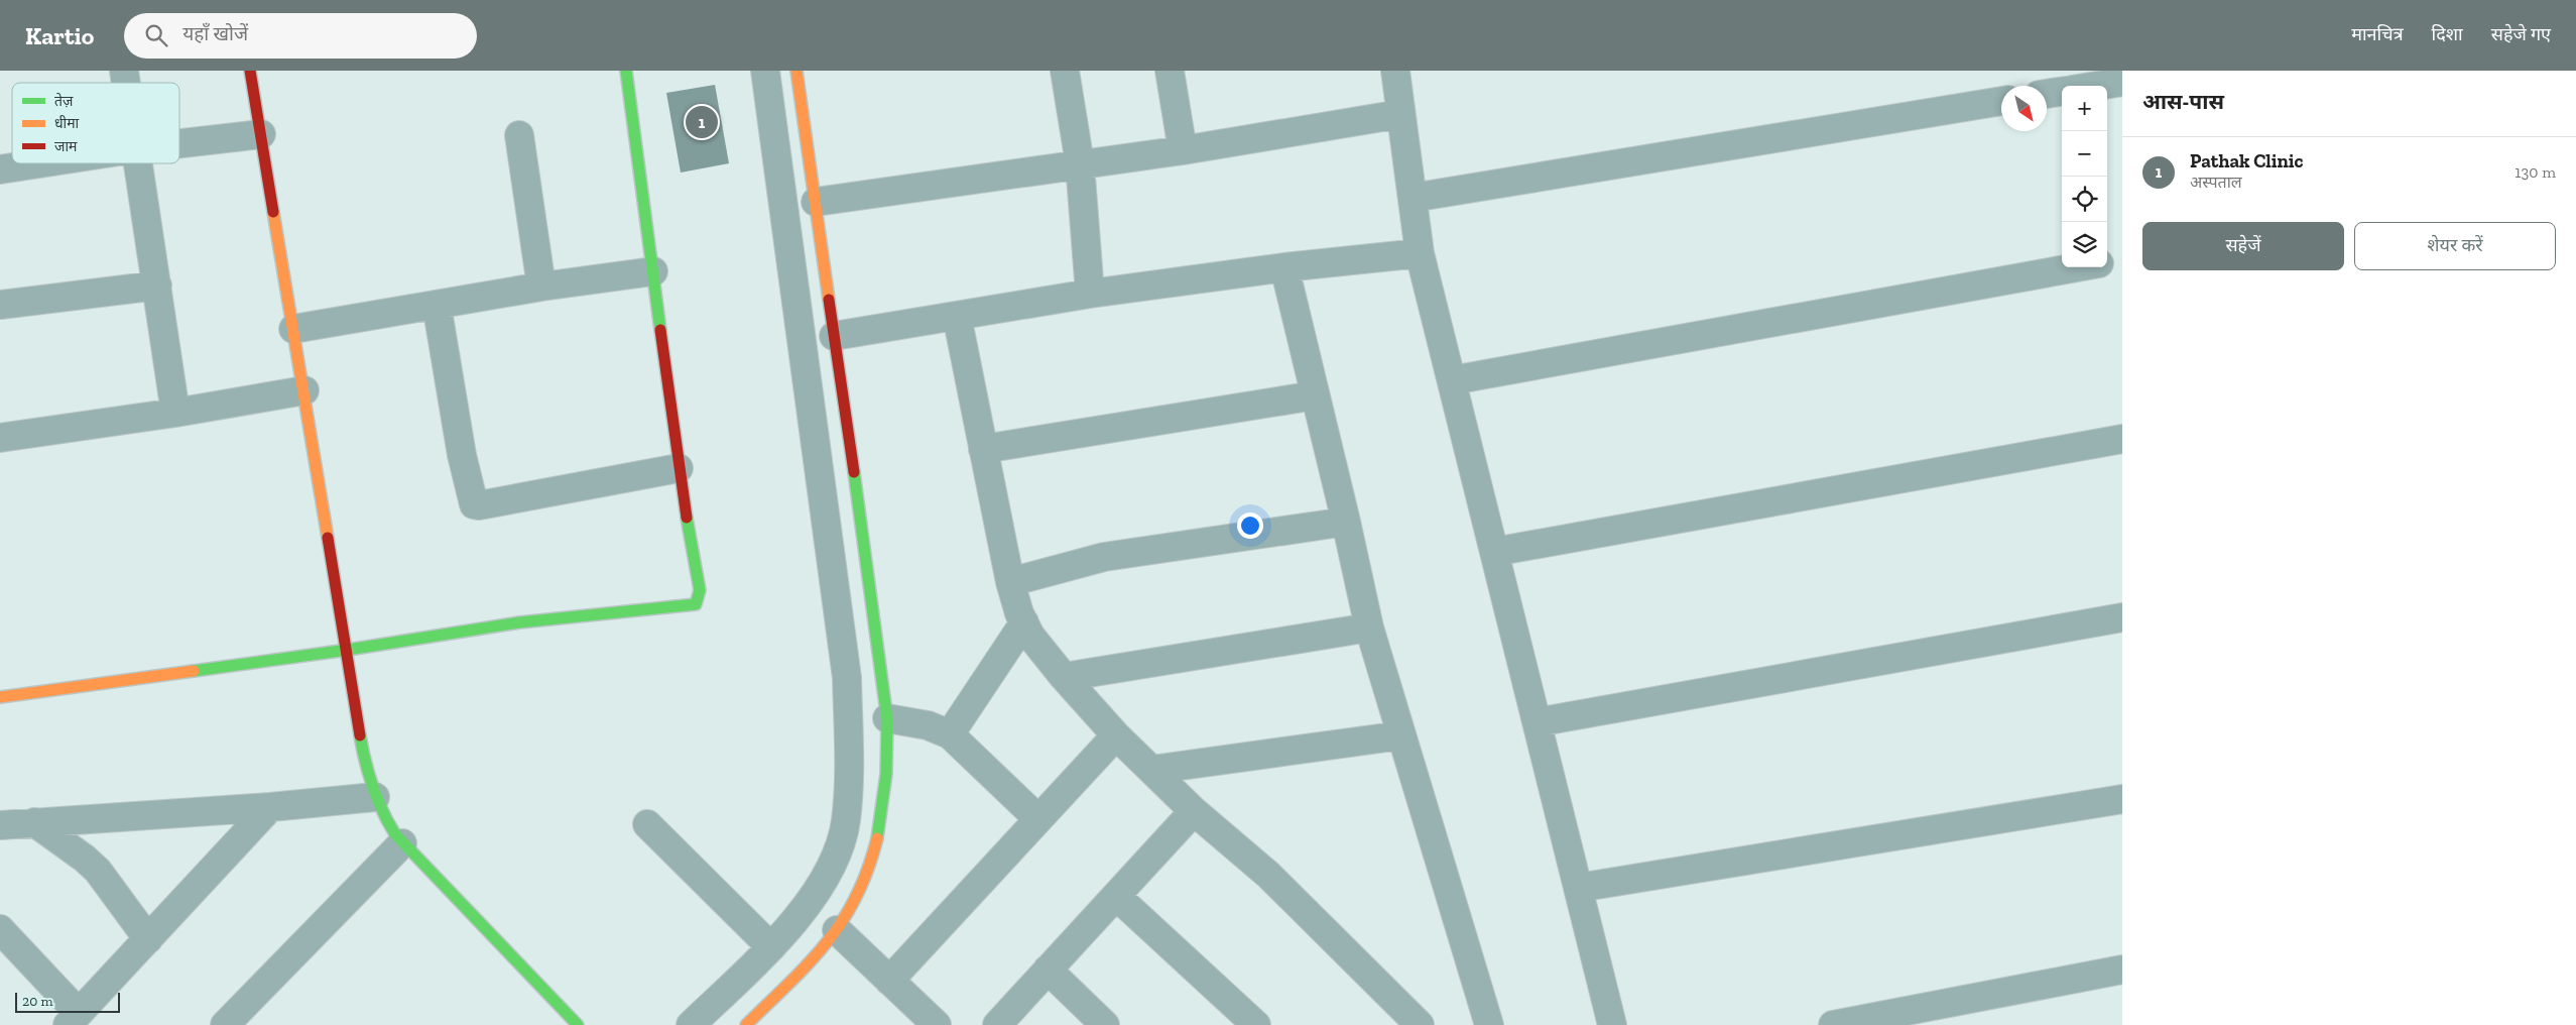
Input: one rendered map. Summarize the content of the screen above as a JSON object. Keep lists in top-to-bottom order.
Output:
{
  "legend": ["तेज़", "धीमा", "जाम"],
  "scale_bar": "20 m",
  "north": "bottom right",
  "page": {
    "header": "Kartio",
    "search": "यहाँ खोजें",
    "nav": ["मानचित्र", "दिशा", "सहेजे गए"],
    "heading": "आस-पास",
    "map_buttons": ["+", "−"],
    "pins": "1",
    "list": [
      {
        "mark": "1",
        "name": "Pathak Clinic",
        "note": "अस्पताल",
        "value": "130 m"
      }
    ],
    "buttons": ["सहेजें", "शेयर करें"],
    "scale": "20 m"
  }
}
